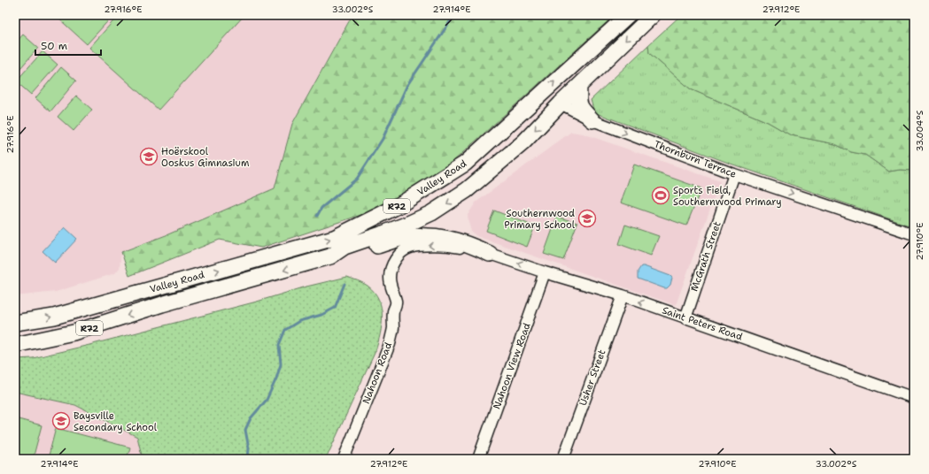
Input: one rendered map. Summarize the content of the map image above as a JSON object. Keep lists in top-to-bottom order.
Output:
{
  "streets": {
    "highway": ["Valley Road", "R72"],
    "street": [
      "Thornburn Terrace",
      "McGrath Street",
      "Saint Peters Road",
      "Nahoon View Road",
      "Nahoon Road",
      "Usher Street"
    ]
  },
  "crossings": [
    ["Thornburn Terrace", "Valley Road"],
    ["Thornburn Terrace", "McGrath Street"],
    ["McGrath Street", "Saint Peters Road"],
    ["Saint Peters Road", "Nahoon View Road"],
    ["Saint Peters Road", "Nahoon Road"],
    ["Saint Peters Road", "Usher Street"]
  ],
  "one_way": ["Thornburn Terrace", "Nahoon Road"],
  "places": {
    "school or university": ["Hoërskool Ooskus Gimnasium", "Southernwood Primary School", "Baysville Secondary School"],
    "sports": ["Sports Field, Southernwood Primary"]
  },
  "scale_bar": "50 m",
  "coordinates": [
    "27.916°E",
    "33.002°S",
    "27.914°E",
    "27.912°E",
    "33.004°S",
    "27.910°E"
  ]
}
